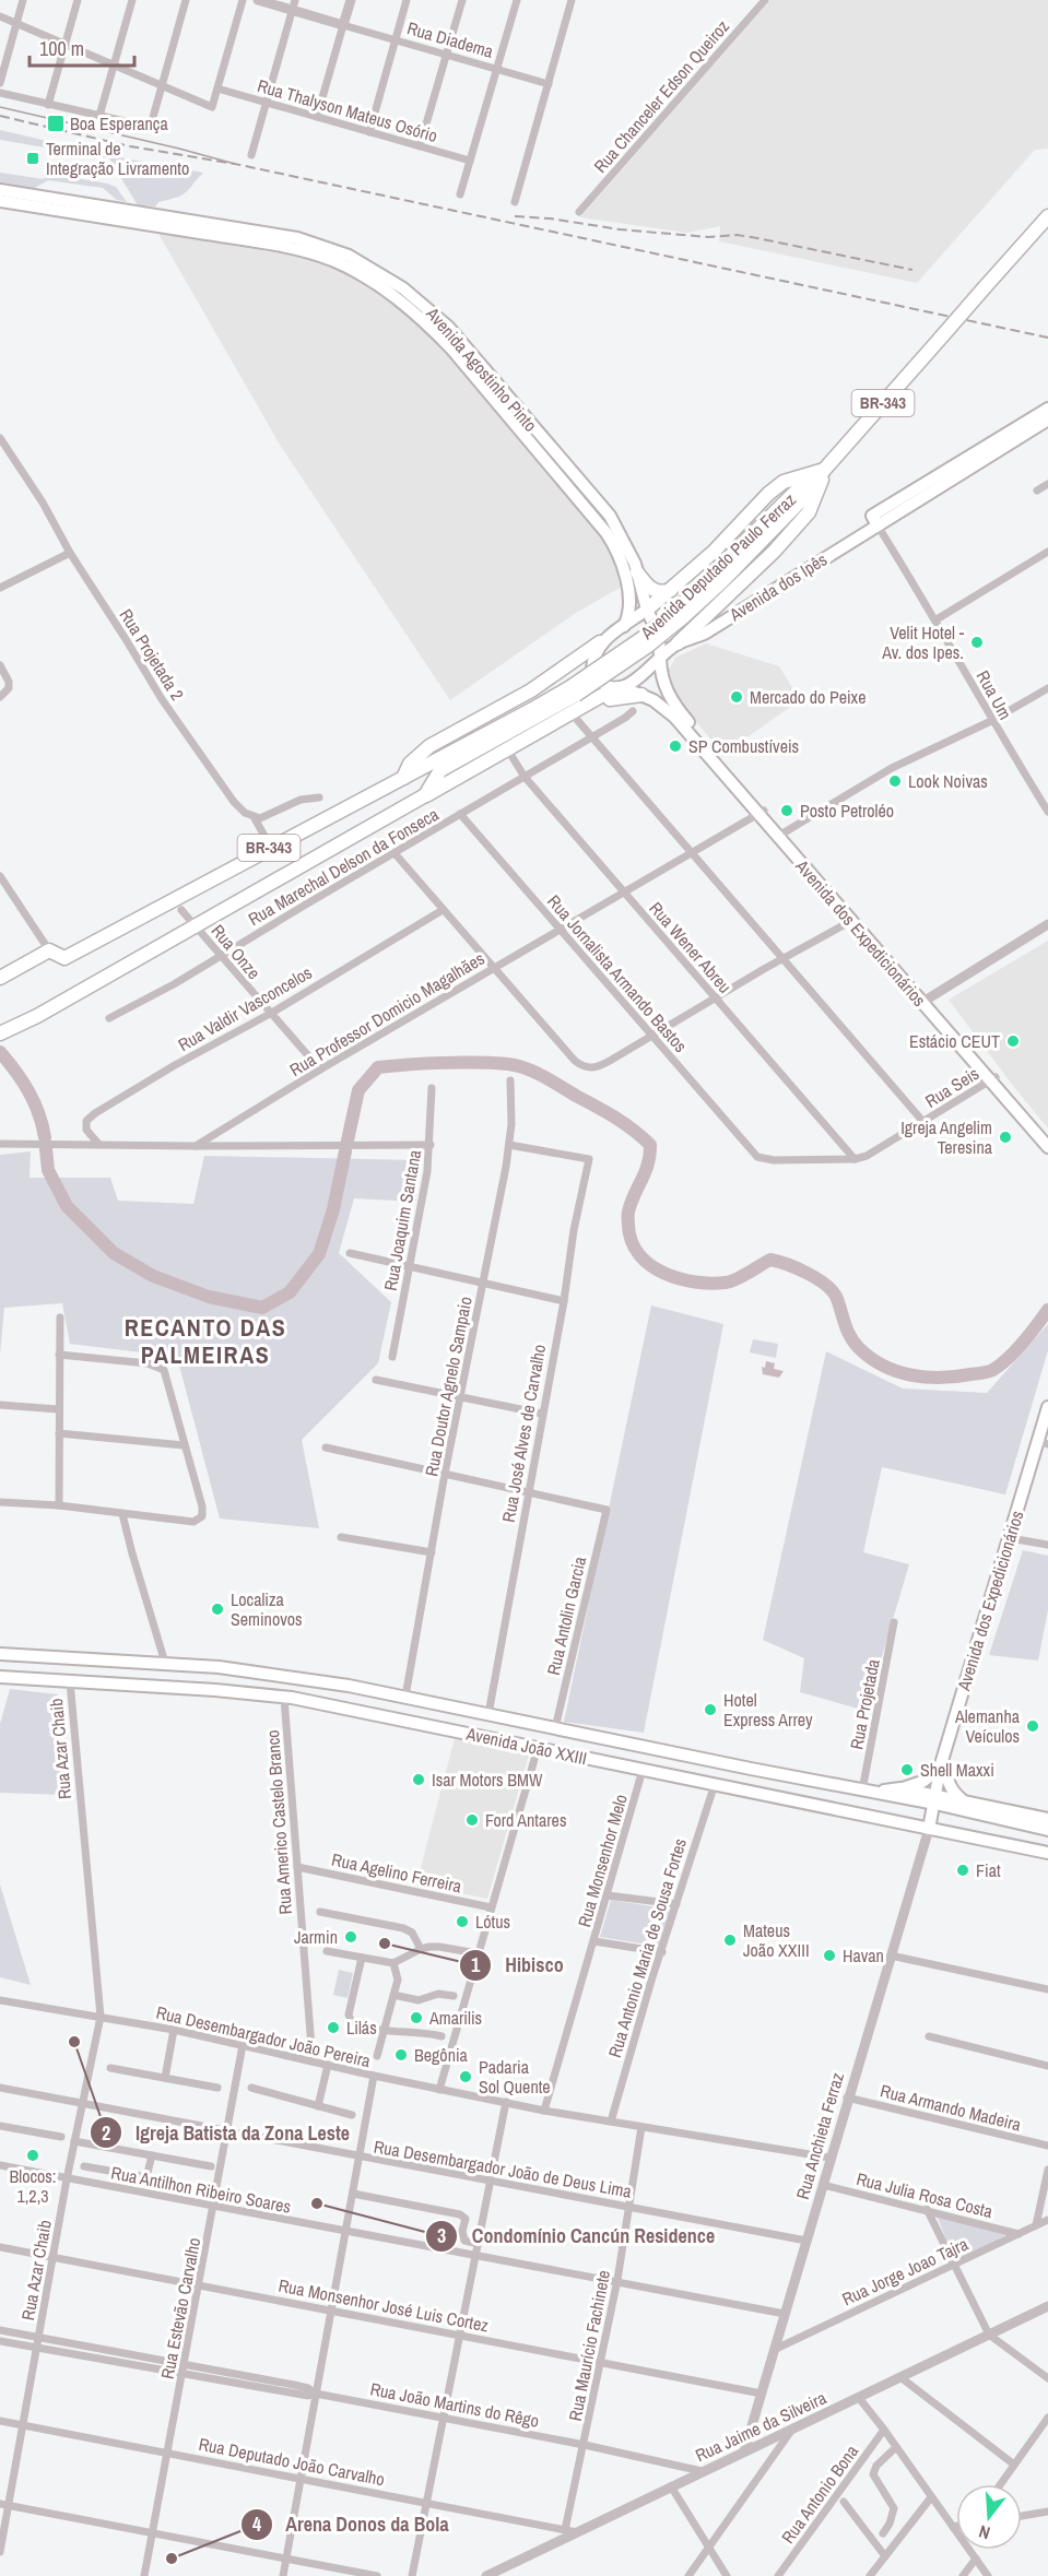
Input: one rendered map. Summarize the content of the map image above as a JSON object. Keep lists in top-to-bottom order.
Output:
{
  "streets": {
    "highway": ["BR-343", "Avenida Deputado Paulo Ferraz"],
    "main road": [
      "Avenida Agostinho Pinto",
      "Avenida dos Ipês",
      "Avenida dos Expedicionários",
      "Avenida João XXIII"
    ],
    "street": [
      "Rua Diadema",
      "Rua Chanceler Edson Queiroz",
      "Rua Thalyson Mateus Osório",
      "Rua Projetada 2",
      "Rua Um",
      "Rua Marechal Delson da Fonseca",
      "Rua Wener Abreu",
      "Rua Onze",
      "Rua Jornalista Armando Bastos",
      "Rua Valdir Vasconcelos",
      "Rua Professor Domicio Magalhães",
      "Rua Seis",
      "Rua Joaquim Santana",
      "Rua Doutor Agnelo Sampaio",
      "Rua José Alves de Carvalho",
      "Rua Antolin Garcia",
      "Rua Projetada",
      "Rua Azar Chaib",
      "Rua Americo Castelo Branco",
      "Rua Monsenhor Melo",
      "Rua Agelino Ferreira",
      "Rua Antonio Maria de Sousa Fortes",
      "Rua Desembargador João Pereira",
      "Rua Armando Madeira",
      "Rua Anchieta Ferraz",
      "Rua Desembargador João de Deus Lima",
      "Rua Antilhon Ribeiro Soares",
      "Rua Julia Rosa Costa",
      "Rua Jorge Joao Tajra",
      "Rua Monsenhor José Luis Cortez",
      "Rua Estevão Carvalho",
      "Rua Maurício Fachinete",
      "Rua João Martins do Rêgo",
      "Rua Jaime da Silveira",
      "Rua Deputado João Carvalho",
      "Rua Antonio Bona"
    ]
  },
  "crossings": [
    ["Avenida Agostinho Pinto", "Avenida dos Ipês"],
    ["BR-343", "Avenida Deputado Paulo Ferraz"],
    ["BR-343", "Rua Projetada 2"],
    ["BR-343", "Rua Onze"],
    ["Avenida dos Ipês", "Rua Um"],
    ["Rua Marechal Delson da Fonseca", "Rua Wener Abreu"],
    ["Rua Marechal Delson da Fonseca", "Rua Onze"],
    ["Rua Marechal Delson da Fonseca", "Rua Jornalista Armando Bastos"],
    ["Avenida dos Expedicionários", "Rua Professor Domicio Magalhães"],
    ["Avenida dos Expedicionários", "Rua Seis"],
    ["Avenida dos Expedicionários", "Avenida João XXIII"],
    ["Avenida dos Expedicionários", "Rua Anchieta Ferraz"],
    ["Rua Wener Abreu", "Rua Jornalista Armando Bastos"],
    ["Rua Wener Abreu", "Rua Professor Domicio Magalhães"],
    ["Rua Wener Abreu", "Rua Seis"],
    ["Rua Onze", "Rua Valdir Vasconcelos"],
    ["Rua Onze", "Rua Professor Domicio Magalhães"],
    ["Rua Jornalista Armando Bastos", "Rua Professor Domicio Magalhães"],
    ["Rua Jornalista Armando Bastos", "Rua Seis"],
    ["Rua Doutor Agnelo Sampaio", "Rua José Alves de Carvalho"],
    ["Rua Doutor Agnelo Sampaio", "Avenida João XXIII"],
    ["Rua José Alves de Carvalho", "Rua Antolin Garcia"],
    ["Rua José Alves de Carvalho", "Avenida João XXIII"],
    ["Rua Antolin Garcia", "Avenida João XXIII"],
    ["Rua Projetada", "Avenida João XXIII"],
    ["Avenida João XXIII", "Rua Azar Chaib"],
    ["Avenida João XXIII", "Rua Americo Castelo Branco"],
    ["Avenida João XXIII", "Rua Monsenhor Melo"],
    ["Avenida João XXIII", "Rua Antonio Maria de Sousa Fortes"],
    ["Avenida João XXIII", "Rua Anchieta Ferraz"],
    ["Rua Azar Chaib", "Rua Desembargador João Pereira"],
    ["Rua Azar Chaib", "Rua Desembargador João de Deus Lima"],
    ["Rua Azar Chaib", "Rua Antilhon Ribeiro Soares"],
    ["Rua Azar Chaib", "Rua Monsenhor José Luis Cortez"],
    ["Rua Azar Chaib", "Rua João Martins do Rêgo"],
    ["Rua Azar Chaib", "Rua Deputado João Carvalho"],
    ["Rua Americo Castelo Branco", "Rua Agelino Ferreira"],
    ["Rua Americo Castelo Branco", "Rua Desembargador João Pereira"],
    ["Rua Monsenhor Melo", "Rua Desembargador João Pereira"],
    ["Rua Antonio Maria de Sousa Fortes", "Rua Desembargador João Pereira"],
    ["Rua Desembargador João Pereira", "Rua Anchieta Ferraz"],
    ["Rua Desembargador João Pereira", "Rua Estevão Carvalho"],
    ["Rua Desembargador João Pereira", "Rua Maurício Fachinete"],
    ["Rua Armando Madeira", "Rua Anchieta Ferraz"],
    ["Rua Anchieta Ferraz", "Rua Desembargador João de Deus Lima"],
    ["Rua Anchieta Ferraz", "Rua Antilhon Ribeiro Soares"],
    ["Rua Anchieta Ferraz", "Rua Julia Rosa Costa"],
    ["Rua Anchieta Ferraz", "Rua Jorge Joao Tajra"],
    ["Rua Anchieta Ferraz", "Rua Monsenhor José Luis Cortez"],
    ["Rua Anchieta Ferraz", "Rua Jaime da Silveira"],
    ["Rua Desembargador João de Deus Lima", "Rua Estevão Carvalho"],
    ["Rua Desembargador João de Deus Lima", "Rua Maurício Fachinete"],
    ["Rua Antilhon Ribeiro Soares", "Rua Estevão Carvalho"],
    ["Rua Antilhon Ribeiro Soares", "Rua Maurício Fachinete"],
    ["Rua Julia Rosa Costa", "Rua Jorge Joao Tajra"],
    ["Rua Monsenhor José Luis Cortez", "Rua Estevão Carvalho"],
    ["Rua Monsenhor José Luis Cortez", "Rua Maurício Fachinete"],
    ["Rua Estevão Carvalho", "Rua João Martins do Rêgo"],
    ["Rua Estevão Carvalho", "Rua Deputado João Carvalho"],
    ["Rua Maurício Fachinete", "Rua João Martins do Rêgo"],
    ["Rua Maurício Fachinete", "Rua Deputado João Carvalho"],
    ["Rua João Martins do Rêgo", "Rua Jaime da Silveira"],
    ["Rua Jaime da Silveira", "Rua Deputado João Carvalho"]
  ],
  "districts": ["RECANTO DAS PALMEIRAS"],
  "places": {
    "transit": ["Boa Esperança", "Terminal de Integração Livramento"],
    "other": [
      "Velit Hotel - Av. dos Ipes.",
      "Mercado do Peixe",
      "SP Combustíveis",
      "Look Noivas",
      "Posto Petroléo",
      "Estácio CEUT",
      "Igreja Angelim Teresina",
      "Localiza Seminovos",
      "Hotel Express Arrey",
      "Alemanha Veículos",
      "Shell Maxxi",
      "Isar Motors BMW",
      "Ford Antares",
      "Fiat",
      "Lótus",
      "Jarmin",
      "Mateus João XXIII",
      "Hibisco",
      "Havan",
      "Amarilis",
      "Lilás",
      "Igreja Batista da Zona Leste",
      "Begônia",
      "Padaria Sol Quente",
      "Blocos: 1,2,3",
      "Condomínio Cancún Residence",
      "Arena Donos da Bola"
    ]
  },
  "scale_bar": "100 m",
  "north": "bottom"
}
